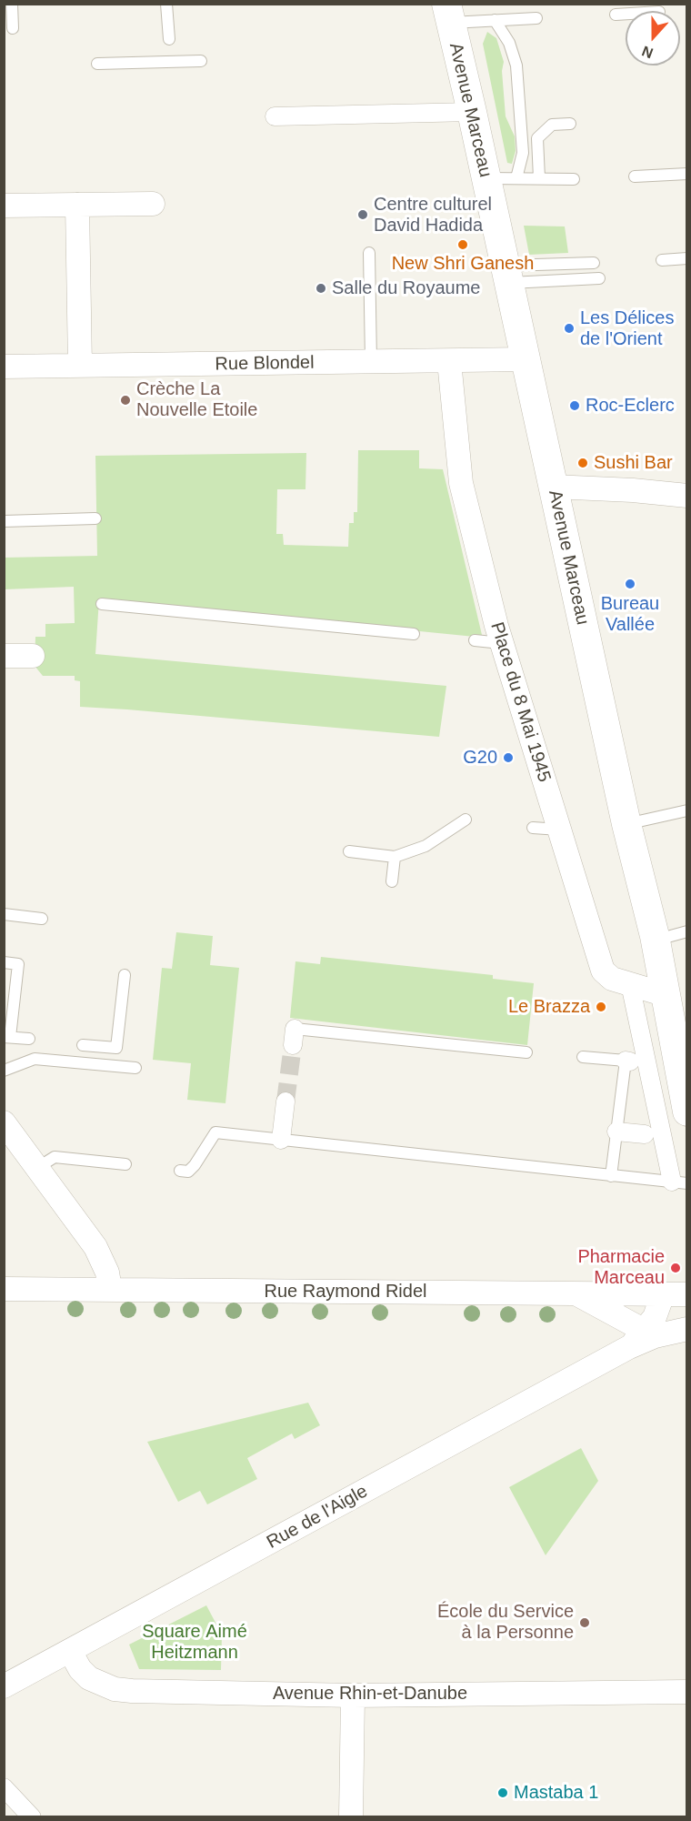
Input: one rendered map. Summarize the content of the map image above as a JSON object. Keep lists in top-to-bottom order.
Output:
{
  "streets": {
    "street": [
      "Avenue Marceau",
      "Rue Blondel",
      "Place du 8 Mai 1945",
      "Rue Raymond Ridel",
      "Rue de l'Aigle",
      "Avenue Rhin-et-Danube"
    ]
  },
  "crossings": [
    ["Avenue Marceau", "Rue Blondel"],
    ["Avenue Marceau", "Place du 8 Mai 1945"],
    ["Rue Blondel", "Place du 8 Mai 1945"],
    ["Rue Raymond Ridel", "Rue de l'Aigle"],
    ["Rue de l'Aigle", "Avenue Rhin-et-Danube"]
  ],
  "parks": ["Square Aimé Heitzmann"],
  "places": [
    "Centre culturel David Hadida",
    "New Shri Ganesh",
    "Salle du Royaume",
    "Les Délices de l'Orient",
    "Crèche La Nouvelle Etoile",
    "Roc-Eclerc",
    "Sushi Bar",
    "Bureau Vallée",
    "G20",
    "Le Brazza",
    "Pharmacie Marceau",
    "École du Service à la Personne",
    "Mastaba 1"
  ],
  "north": "bottom"
}
